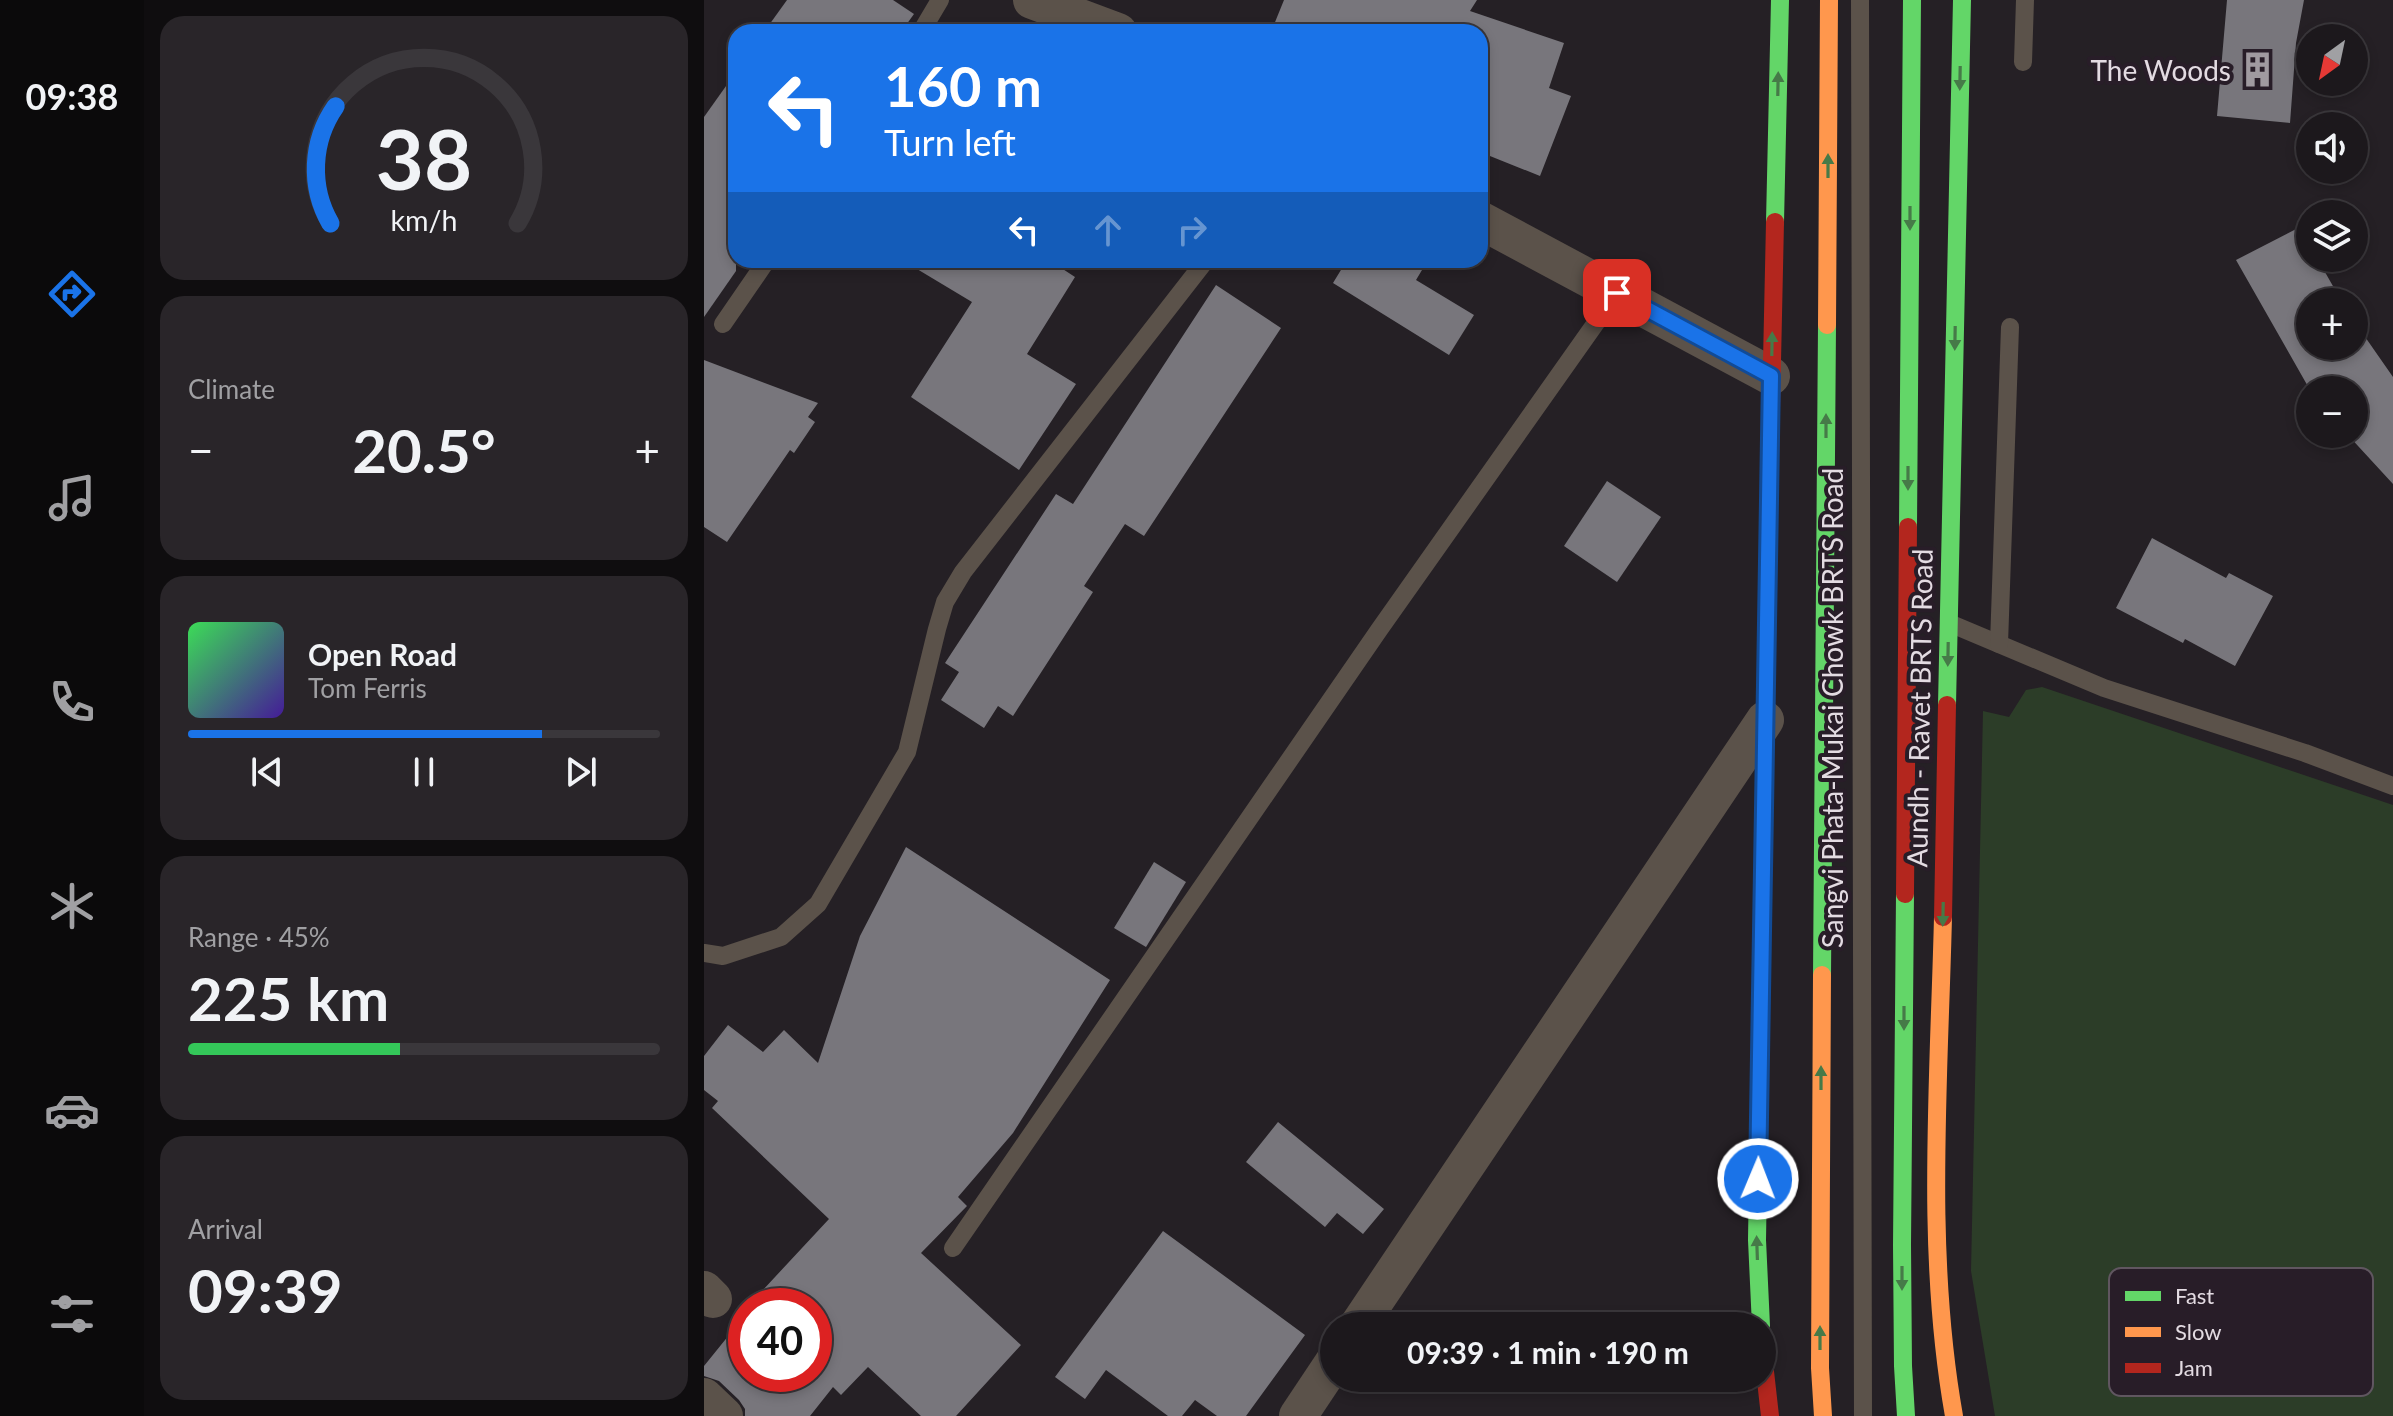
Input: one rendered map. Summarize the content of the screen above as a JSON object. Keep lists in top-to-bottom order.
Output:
{
  "streets": {
    "street": ["Aundh - Ravet BRTS Road"],
    "lane": ["Sangvi Phata-Mukai Chowk BRTS Road"]
  },
  "places": {
    "building": ["The Woods"]
  },
  "legend": ["Fast", "Slow", "Jam"],
  "north": "bottom left",
  "page": {
    "tabs": "09:38",
    "map_buttons": ["+", "−"],
    "turn": ["160 m", "Turn left"],
    "tile": [
      "Climate",
      ["Range · 45%", "225 km"],
      ["Arrival", "09:39"]
    ],
    "heat": ["−", "20.5°", "+"],
    "song": ["Open Road", "Tom Ferris"],
    "limit": "40",
    "trip": "09:39 · 1 min · 190 m",
    "gauge": ["38", "km/h"]
  }
}
